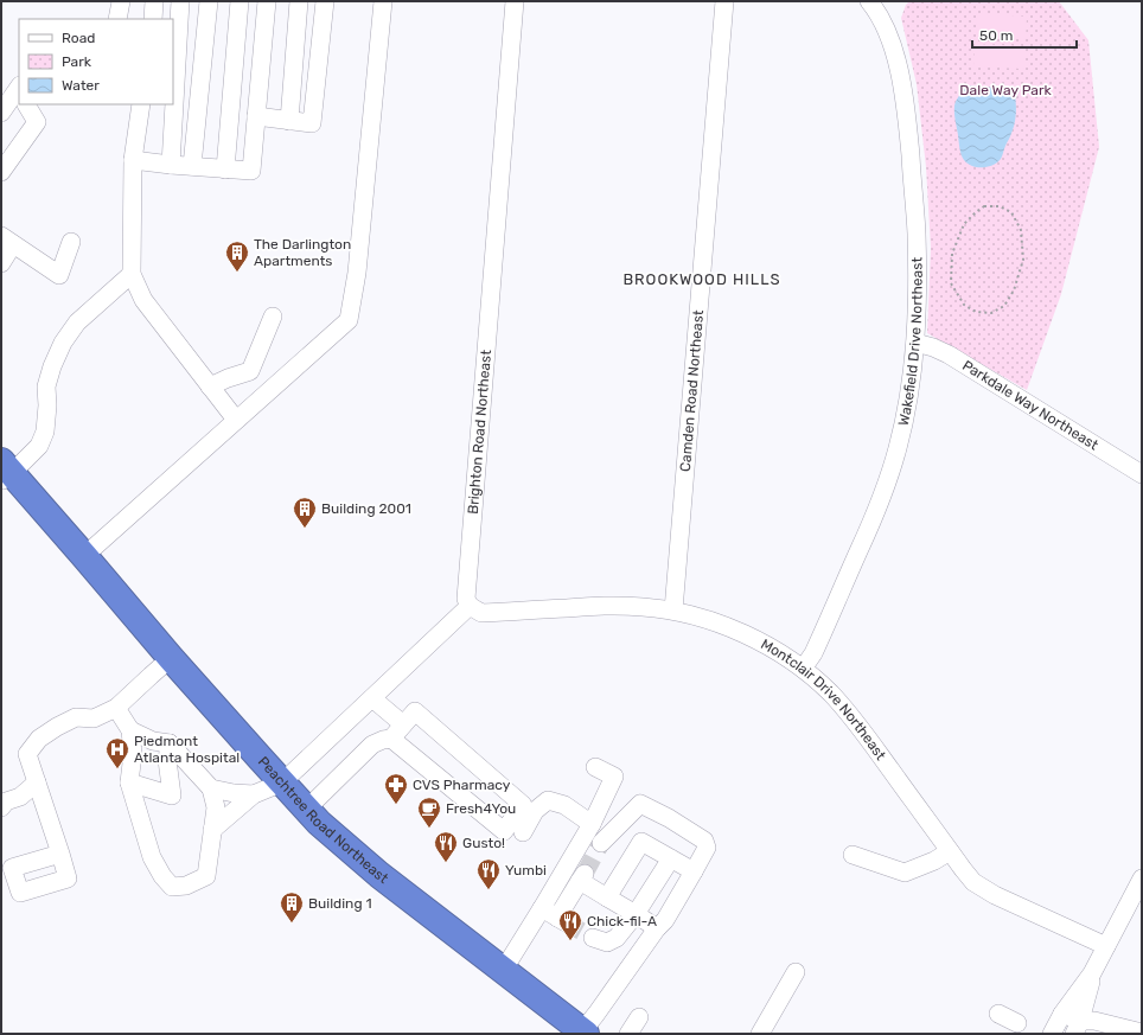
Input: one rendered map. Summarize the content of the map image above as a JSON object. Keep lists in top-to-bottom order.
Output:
{
  "streets": {
    "highway": ["Peachtree Road Northeast"],
    "street": [
      "Wakefield Drive Northeast",
      "Camden Road Northeast",
      "Parkdale Way Northeast",
      "Brighton Road Northeast",
      "Montclair Drive Northeast"
    ]
  },
  "crossings": [
    ["Wakefield Drive Northeast", "Parkdale Way Northeast"],
    ["Wakefield Drive Northeast", "Montclair Drive Northeast"],
    ["Camden Road Northeast", "Montclair Drive Northeast"],
    ["Brighton Road Northeast", "Montclair Drive Northeast"]
  ],
  "districts": ["BROOKWOOD HILLS"],
  "parks": ["Dale Way Park"],
  "places": {
    "building": ["The Darlington Apartments", "Building 2001", "Building 1"],
    "hospital": ["Piedmont Atlanta Hospital"],
    "pharmacy": ["CVS Pharmacy"],
    "cafe": ["Fresh4You"],
    "restaurant": ["Gusto!", "Yumbi", "Chick-fil-A"]
  },
  "legend": ["Road", "Park", "Water"],
  "scale_bar": "50 m"
}
